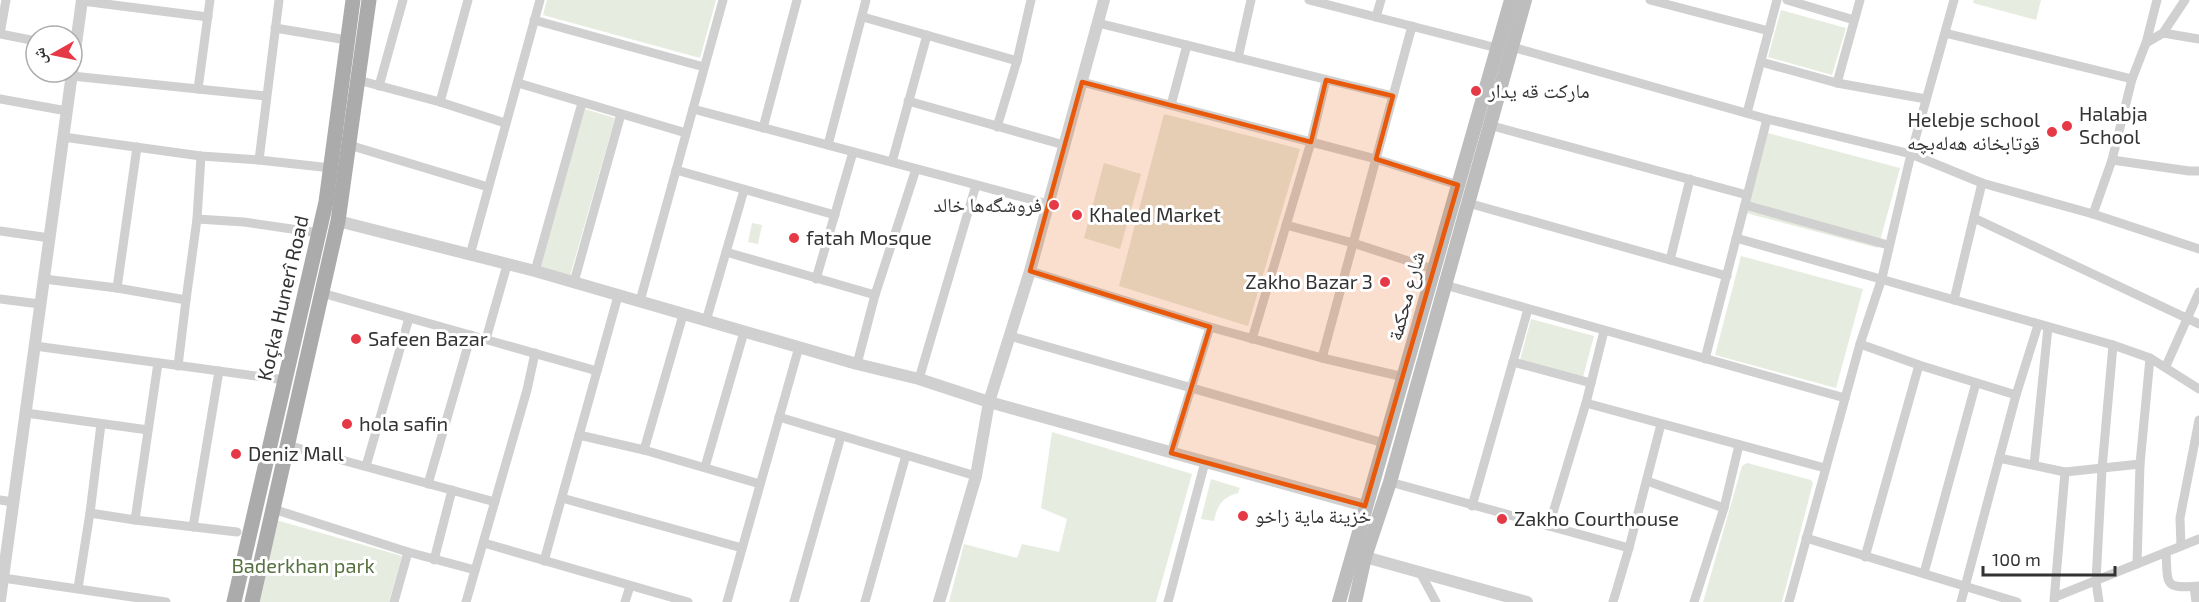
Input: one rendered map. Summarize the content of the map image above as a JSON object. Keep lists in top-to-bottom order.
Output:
{
  "streets": {
    "main road": ["شارع محكمة", "Koçka Hunerî Road"]
  },
  "parks": ["Baderkhan park"],
  "places": [
    "ماركت قه يدار",
    "Halabja School",
    "Helebje school قوتابخانە هەلەبچە",
    "فروشگەها خالد",
    "Khaled Market",
    "fatah Mosque",
    "Zakho Bazar 3",
    "Safeen Bazar",
    "hola safin",
    "Deniz Mall",
    "خزينة ماية زاخو",
    "Zakho Courthouse"
  ],
  "scale_bar": "100 m",
  "north": "left"
}
